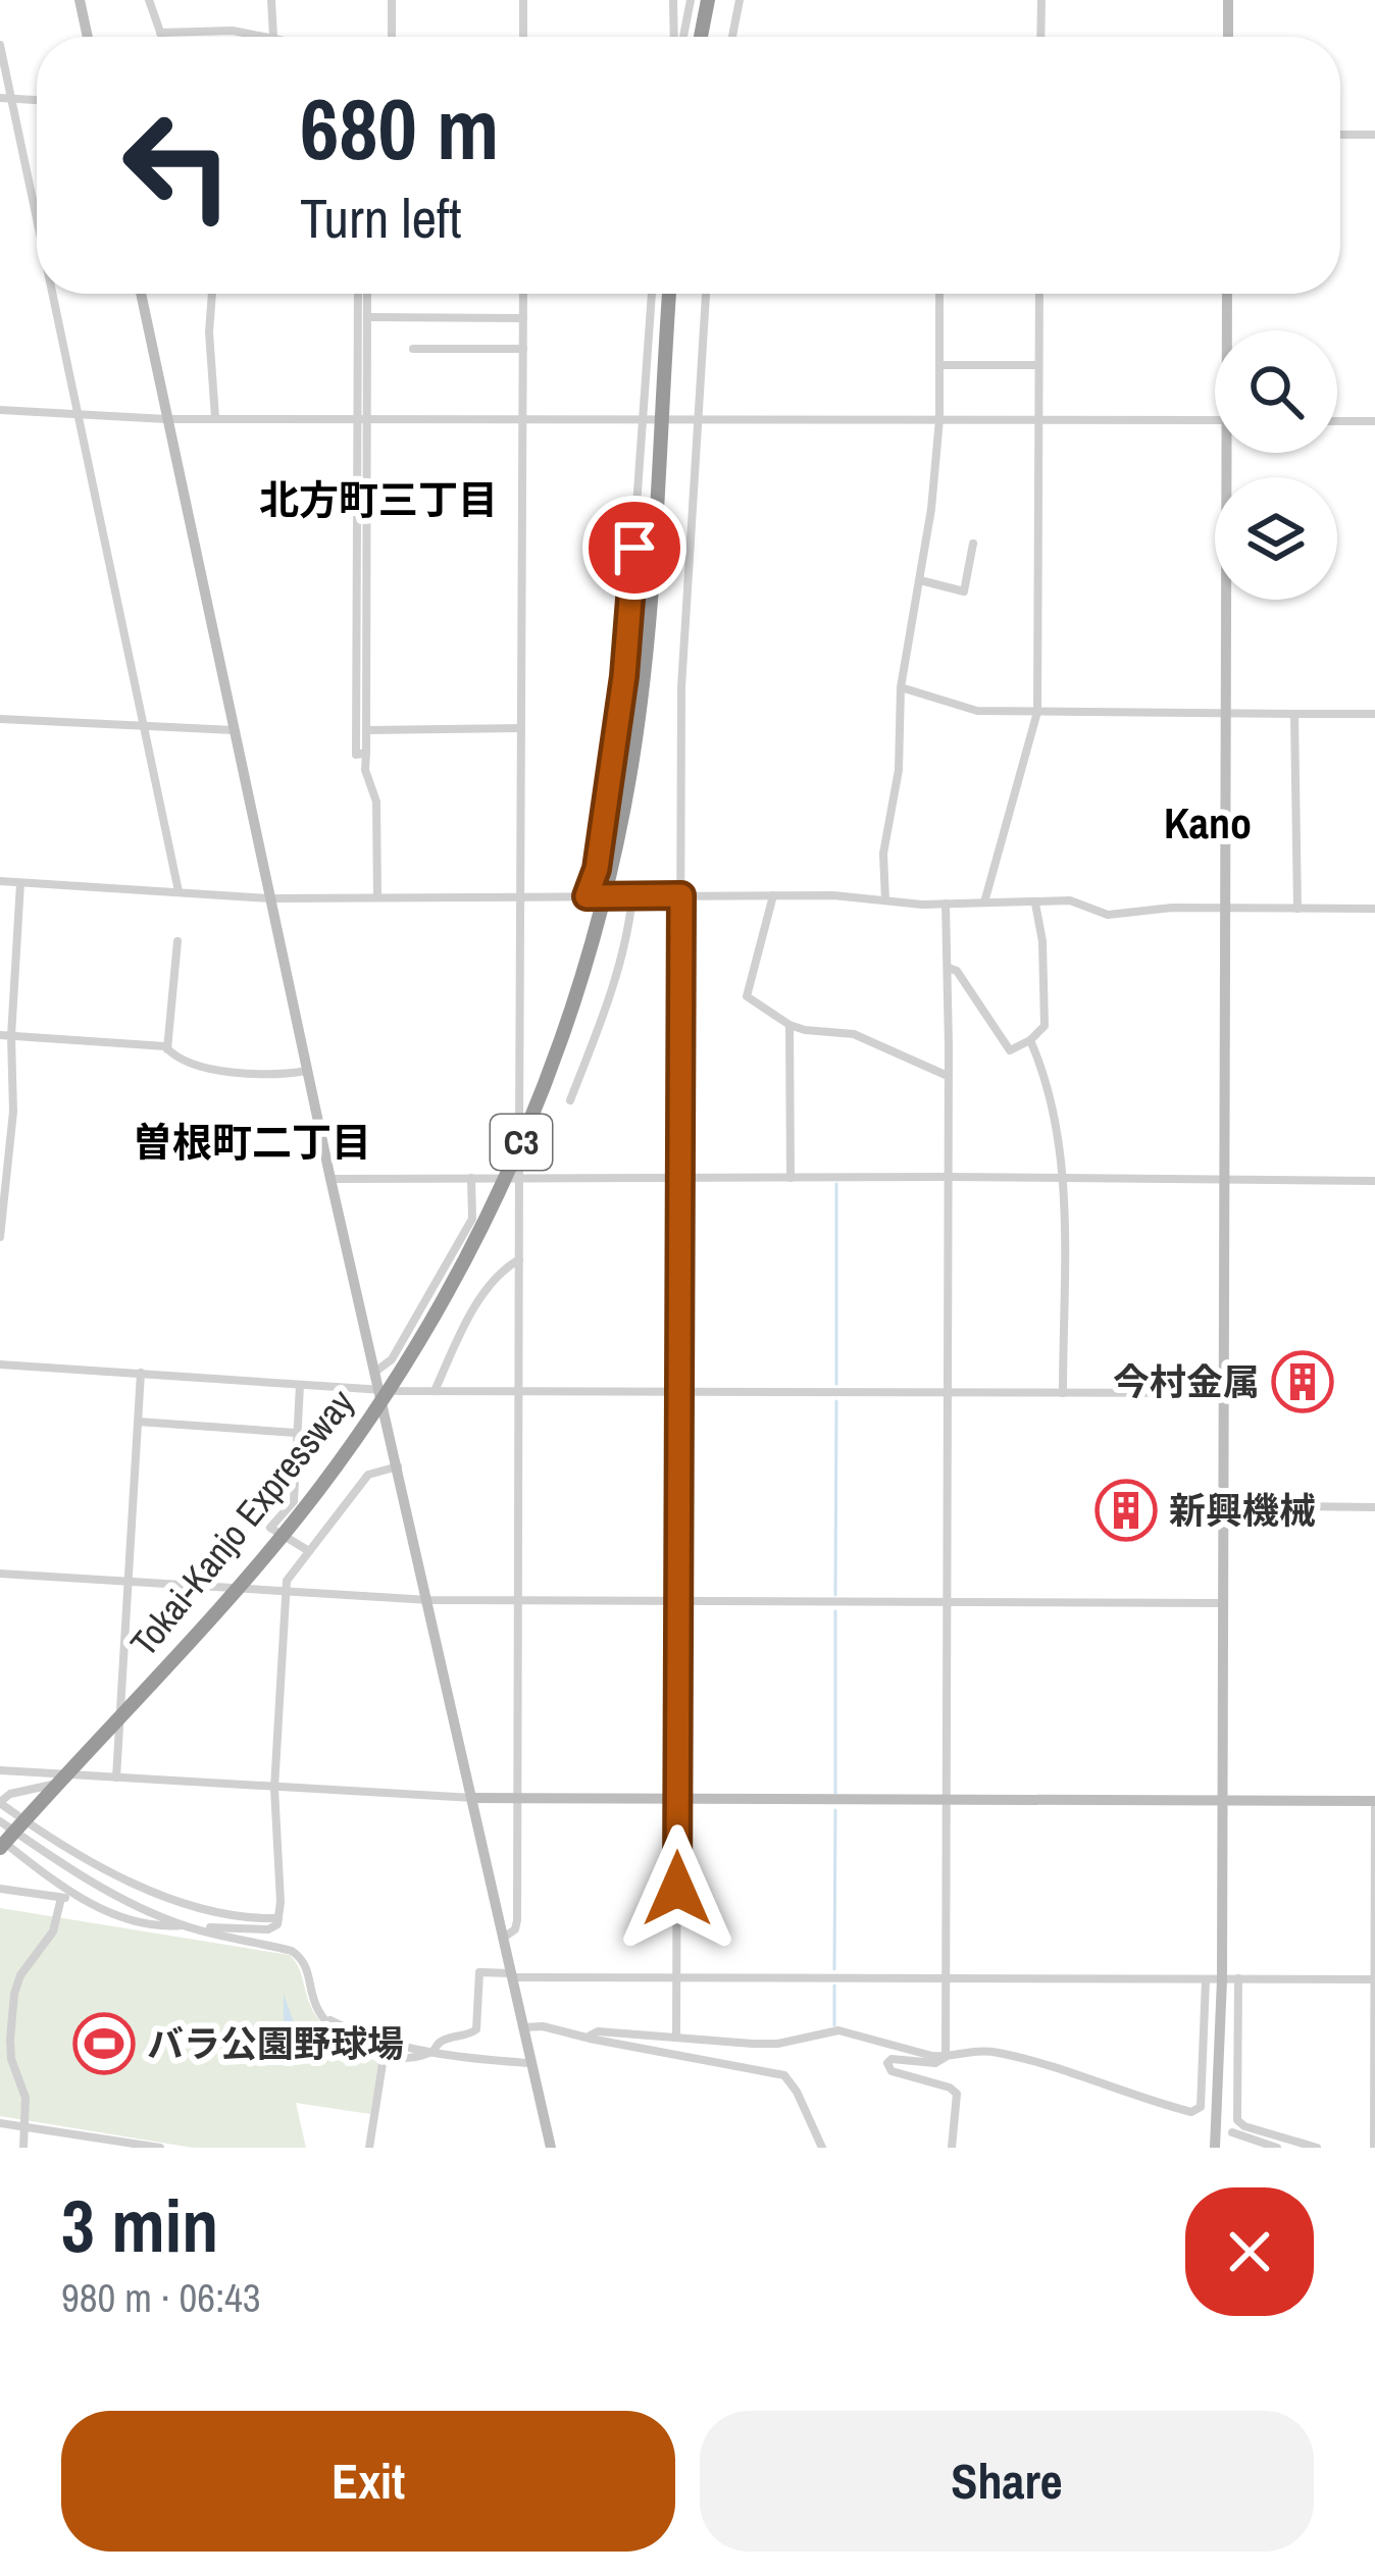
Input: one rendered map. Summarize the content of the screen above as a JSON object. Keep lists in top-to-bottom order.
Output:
{
  "streets": {
    "highway": ["C3", "Tokai-Kanjo Expressway"]
  },
  "districts": ["北方町三丁目", "Kano", "曽根町二丁目"],
  "places": {
    "building": ["今村金属", "新興機械"],
    "sports": ["バラ公園野球場"]
  },
  "page": {
    "turn": ["680 m", "Turn left"],
    "heading": ["3 min", "980 m · 06:43"],
    "buttons": ["Exit", "Share"]
  }
}
